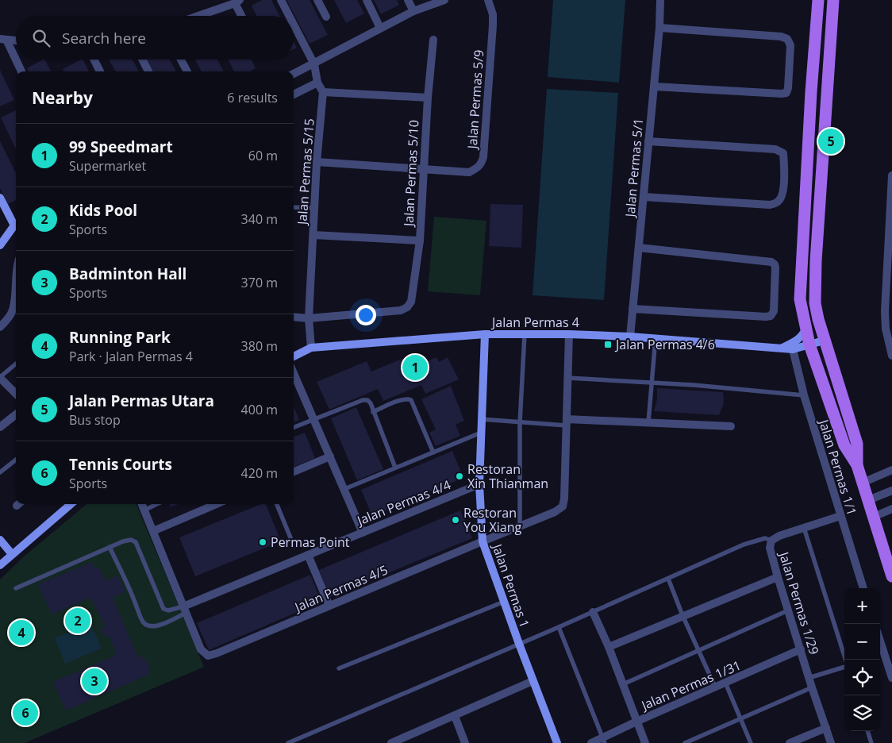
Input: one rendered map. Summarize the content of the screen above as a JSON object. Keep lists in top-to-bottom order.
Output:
{
  "streets": {
    "street": [
      "Jalan Permas 5/9",
      "Jalan Permas 5/1",
      "Jalan Permas 5/15",
      "Jalan Permas 5/10",
      "Jalan Permas 4",
      "Jalan Permas 1/1",
      "Jalan Permas 4/4",
      "Jalan Permas 1",
      "Jalan Permas 4/5",
      "Jalan Permas 1/29",
      "Jalan Permas 1/31"
    ]
  },
  "crossings": [
    ["Jalan Permas 5/9", "Jalan Permas 5/10"],
    ["Jalan Permas 5/1", "Jalan Permas 4"],
    ["Jalan Permas 5/15", "Jalan Permas 5/10"],
    ["Jalan Permas 5/15", "Jalan Permas 4"],
    ["Jalan Permas 4", "Jalan Permas 1/1"],
    ["Jalan Permas 4", "Jalan Permas 1"],
    ["Jalan Permas 1/1", "Jalan Permas 1/29"],
    ["Jalan Permas 4/4", "Jalan Permas 1"],
    ["Jalan Permas 4/4", "Jalan Permas 4/5"],
    ["Jalan Permas 1", "Jalan Permas 4/5"],
    ["Jalan Permas 1/29", "Jalan Permas 1/31"]
  ],
  "places": {
    "transit": ["Jalan Permas 4/6"],
    "other": ["Restoran Xin Thianman", "Restoran You Xiang", "Permas Point"]
  },
  "page": {
    "search": "Search here",
    "heading": ["Nearby", "6 results"],
    "list": [
      {
        "mark": "1",
        "name": "99 Speedmart",
        "note": "Supermarket",
        "value": "60 m"
      },
      {
        "mark": "2",
        "name": "Kids Pool",
        "note": "Sports",
        "value": "340 m"
      },
      {
        "mark": "3",
        "name": "Badminton Hall",
        "note": "Sports",
        "value": "370 m"
      },
      {
        "mark": "4",
        "name": "Running Park",
        "note": "Park · Jalan Permas 4",
        "value": "380 m"
      },
      {
        "mark": "5",
        "name": "Jalan Permas Utara",
        "note": "Bus stop",
        "value": "400 m"
      },
      {
        "mark": "6",
        "name": "Tennis Courts",
        "note": "Sports",
        "value": "420 m"
      }
    ],
    "pins": [
      "5",
      "1",
      "2",
      "4",
      "3",
      "6"
    ],
    "map_buttons": ["+", "−"]
  }
}
